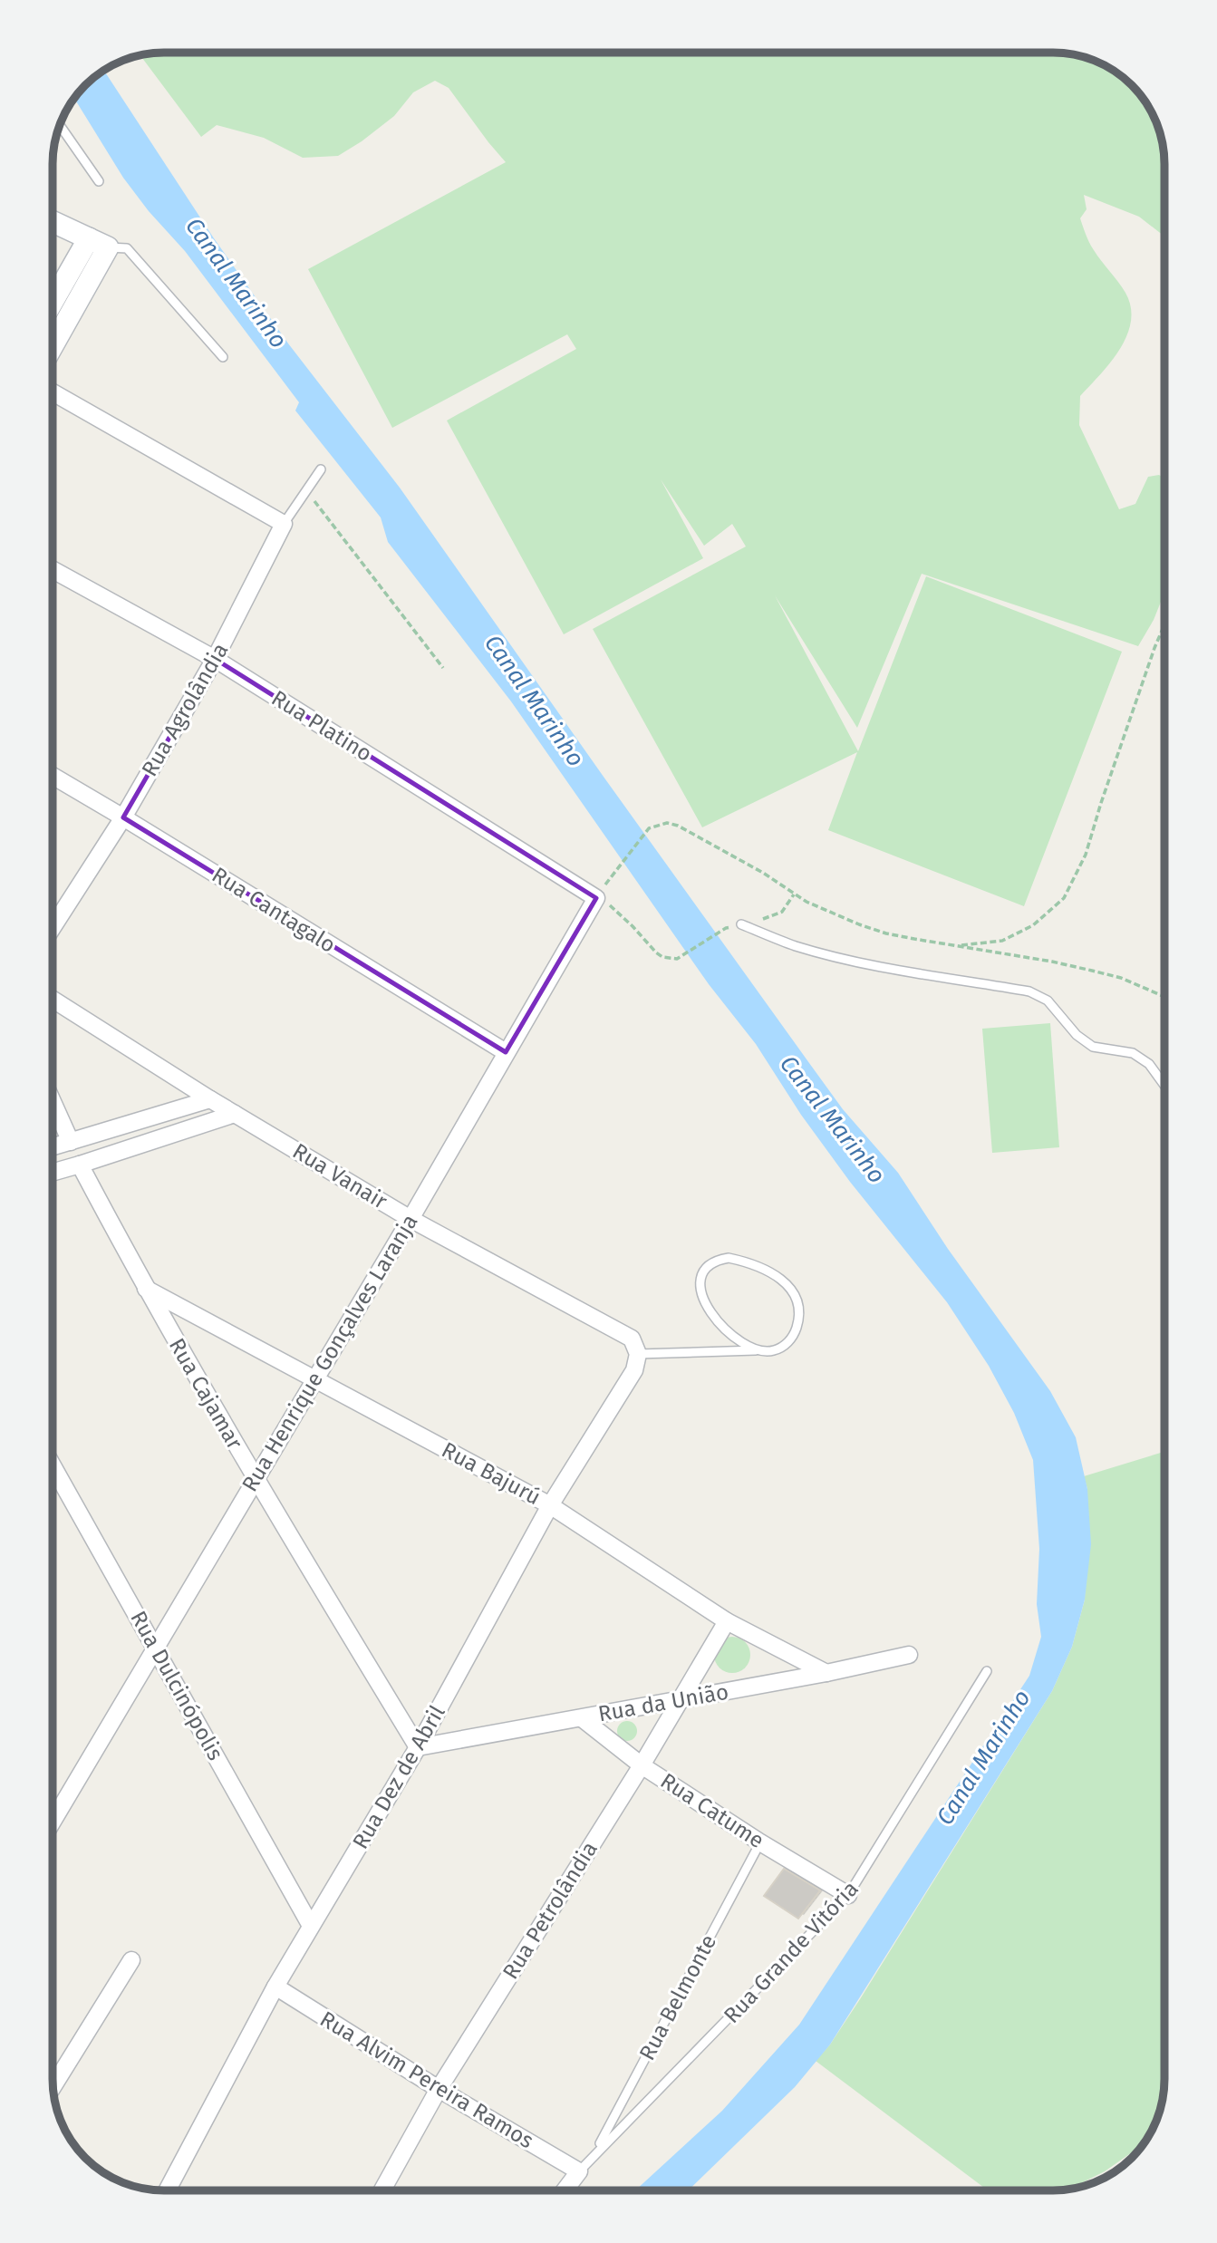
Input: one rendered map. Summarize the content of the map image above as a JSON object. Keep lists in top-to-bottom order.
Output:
{
  "streets": {
    "street": [
      "Rua Agrolândia",
      "Rua Platino",
      "Rua Cantagalo",
      "Rua Vanair",
      "Rua Henrique Gonçalves Laranja",
      "Rua Cajamar",
      "Rua Bajurú",
      "Rua Dulcinópolis",
      "Rua da União",
      "Rua Dez de Abril",
      "Rua Catume",
      "Rua Petrolândia",
      "Rua Grande Vitória",
      "Rua Alvim Pereira Ramos"
    ],
    "lane": ["Rua Belmonte"]
  },
  "crossings": [
    ["Rua Agrolândia", "Rua Platino"],
    ["Rua Agrolândia", "Rua Cantagalo"],
    ["Rua Platino", "Rua Henrique Gonçalves Laranja"],
    ["Rua Cantagalo", "Rua Henrique Gonçalves Laranja"],
    ["Rua Vanair", "Rua Henrique Gonçalves Laranja"],
    ["Rua Vanair", "Rua Dez de Abril"],
    ["Rua Henrique Gonçalves Laranja", "Rua Cajamar"],
    ["Rua Henrique Gonçalves Laranja", "Rua Bajurú"],
    ["Rua Henrique Gonçalves Laranja", "Rua Dulcinópolis"],
    ["Rua Cajamar", "Rua Bajurú"],
    ["Rua Cajamar", "Rua da União"],
    ["Rua Cajamar", "Rua Dez de Abril"],
    ["Rua Bajurú", "Rua da União"],
    ["Rua Bajurú", "Rua Dez de Abril"],
    ["Rua Bajurú", "Rua Petrolândia"],
    ["Rua Dulcinópolis", "Rua Dez de Abril"],
    ["Rua da União", "Rua Dez de Abril"],
    ["Rua da União", "Rua Catume"],
    ["Rua da União", "Rua Petrolândia"],
    ["Rua Dez de Abril", "Rua Alvim Pereira Ramos"],
    ["Rua Catume", "Rua Petrolândia"],
    ["Rua Catume", "Rua Grande Vitória"],
    ["Rua Catume", "Rua Belmonte"],
    ["Rua Petrolândia", "Rua Alvim Pereira Ramos"],
    ["Rua Grande Vitória", "Rua Belmonte"],
    ["Rua Grande Vitória", "Rua Alvim Pereira Ramos"]
  ],
  "water": ["Canal Marinho"]
}
